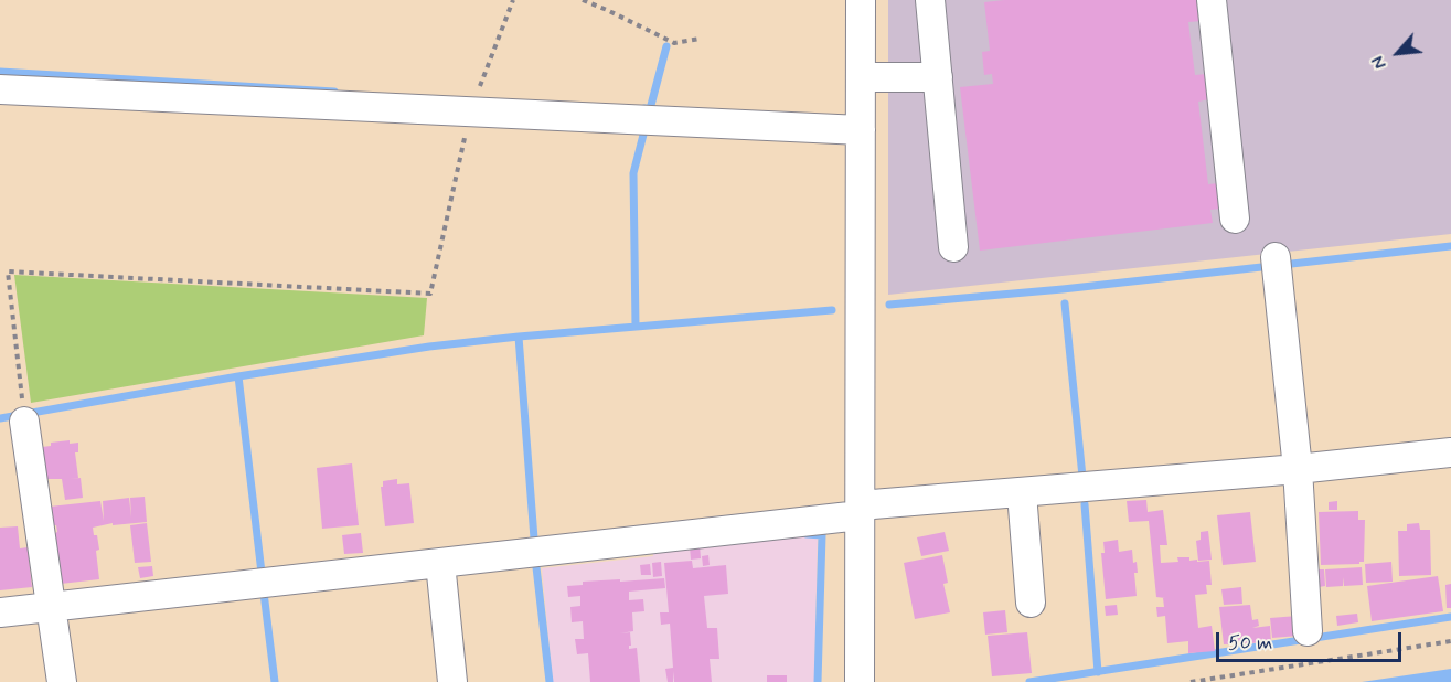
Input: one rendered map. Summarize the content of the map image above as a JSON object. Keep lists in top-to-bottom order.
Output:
{
  "scale_bar": "50 m",
  "north": "bottom left"
}
